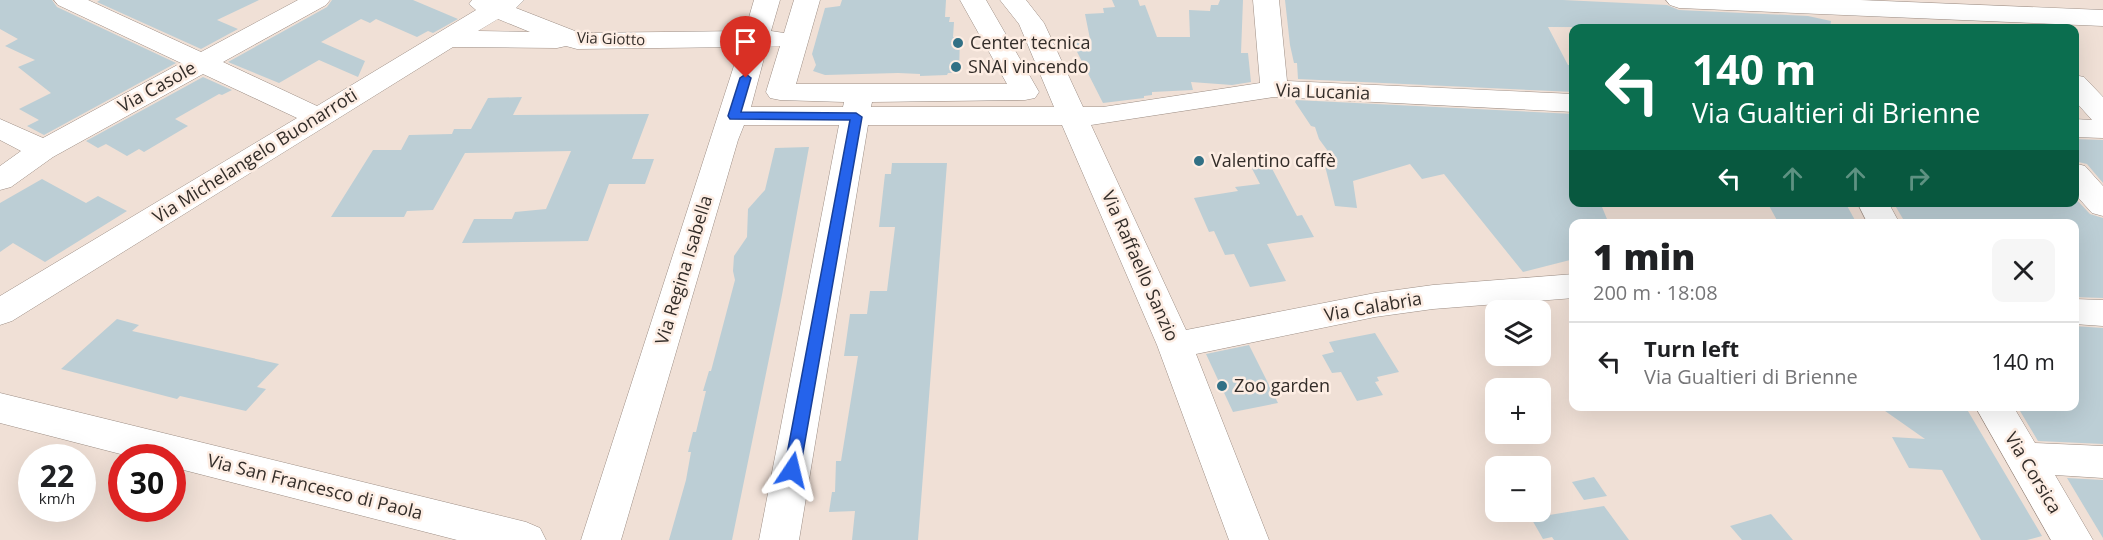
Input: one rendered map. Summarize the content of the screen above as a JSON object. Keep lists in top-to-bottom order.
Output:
{
  "streets": {
    "street": [
      "Via Giotto",
      "Via Casole",
      "Via Lucania",
      "Via Michelangelo Buonarroti",
      "Via Raffaello Sanzio",
      "Via Regina Isabella",
      "Via Calabria",
      "Via Corsica",
      "Via San Francesco di Paola"
    ]
  },
  "crossings": [
    ["Via Giotto", "Via Michelangelo Buonarroti"],
    ["Via Giotto", "Via Regina Isabella"],
    ["Via Lucania", "Via Raffaello Sanzio"],
    ["Via Raffaello Sanzio", "Via Calabria"]
  ],
  "places": [
    "Center tecnica",
    "SNAI vincendo",
    "Valentino caffè",
    "Zoo garden"
  ],
  "page": {
    "turn": ["140 m", "Via Gualtieri di Brienne"],
    "heading": ["1 min", "200 m · 18:08"],
    "map_buttons": ["+", "−"],
    "list": [
      {
        "name": "Turn left",
        "note": "Via Gualtieri di Brienne",
        "value": "140 m"
      }
    ],
    "speed": "22 km/h",
    "limit": "30"
  }
}
